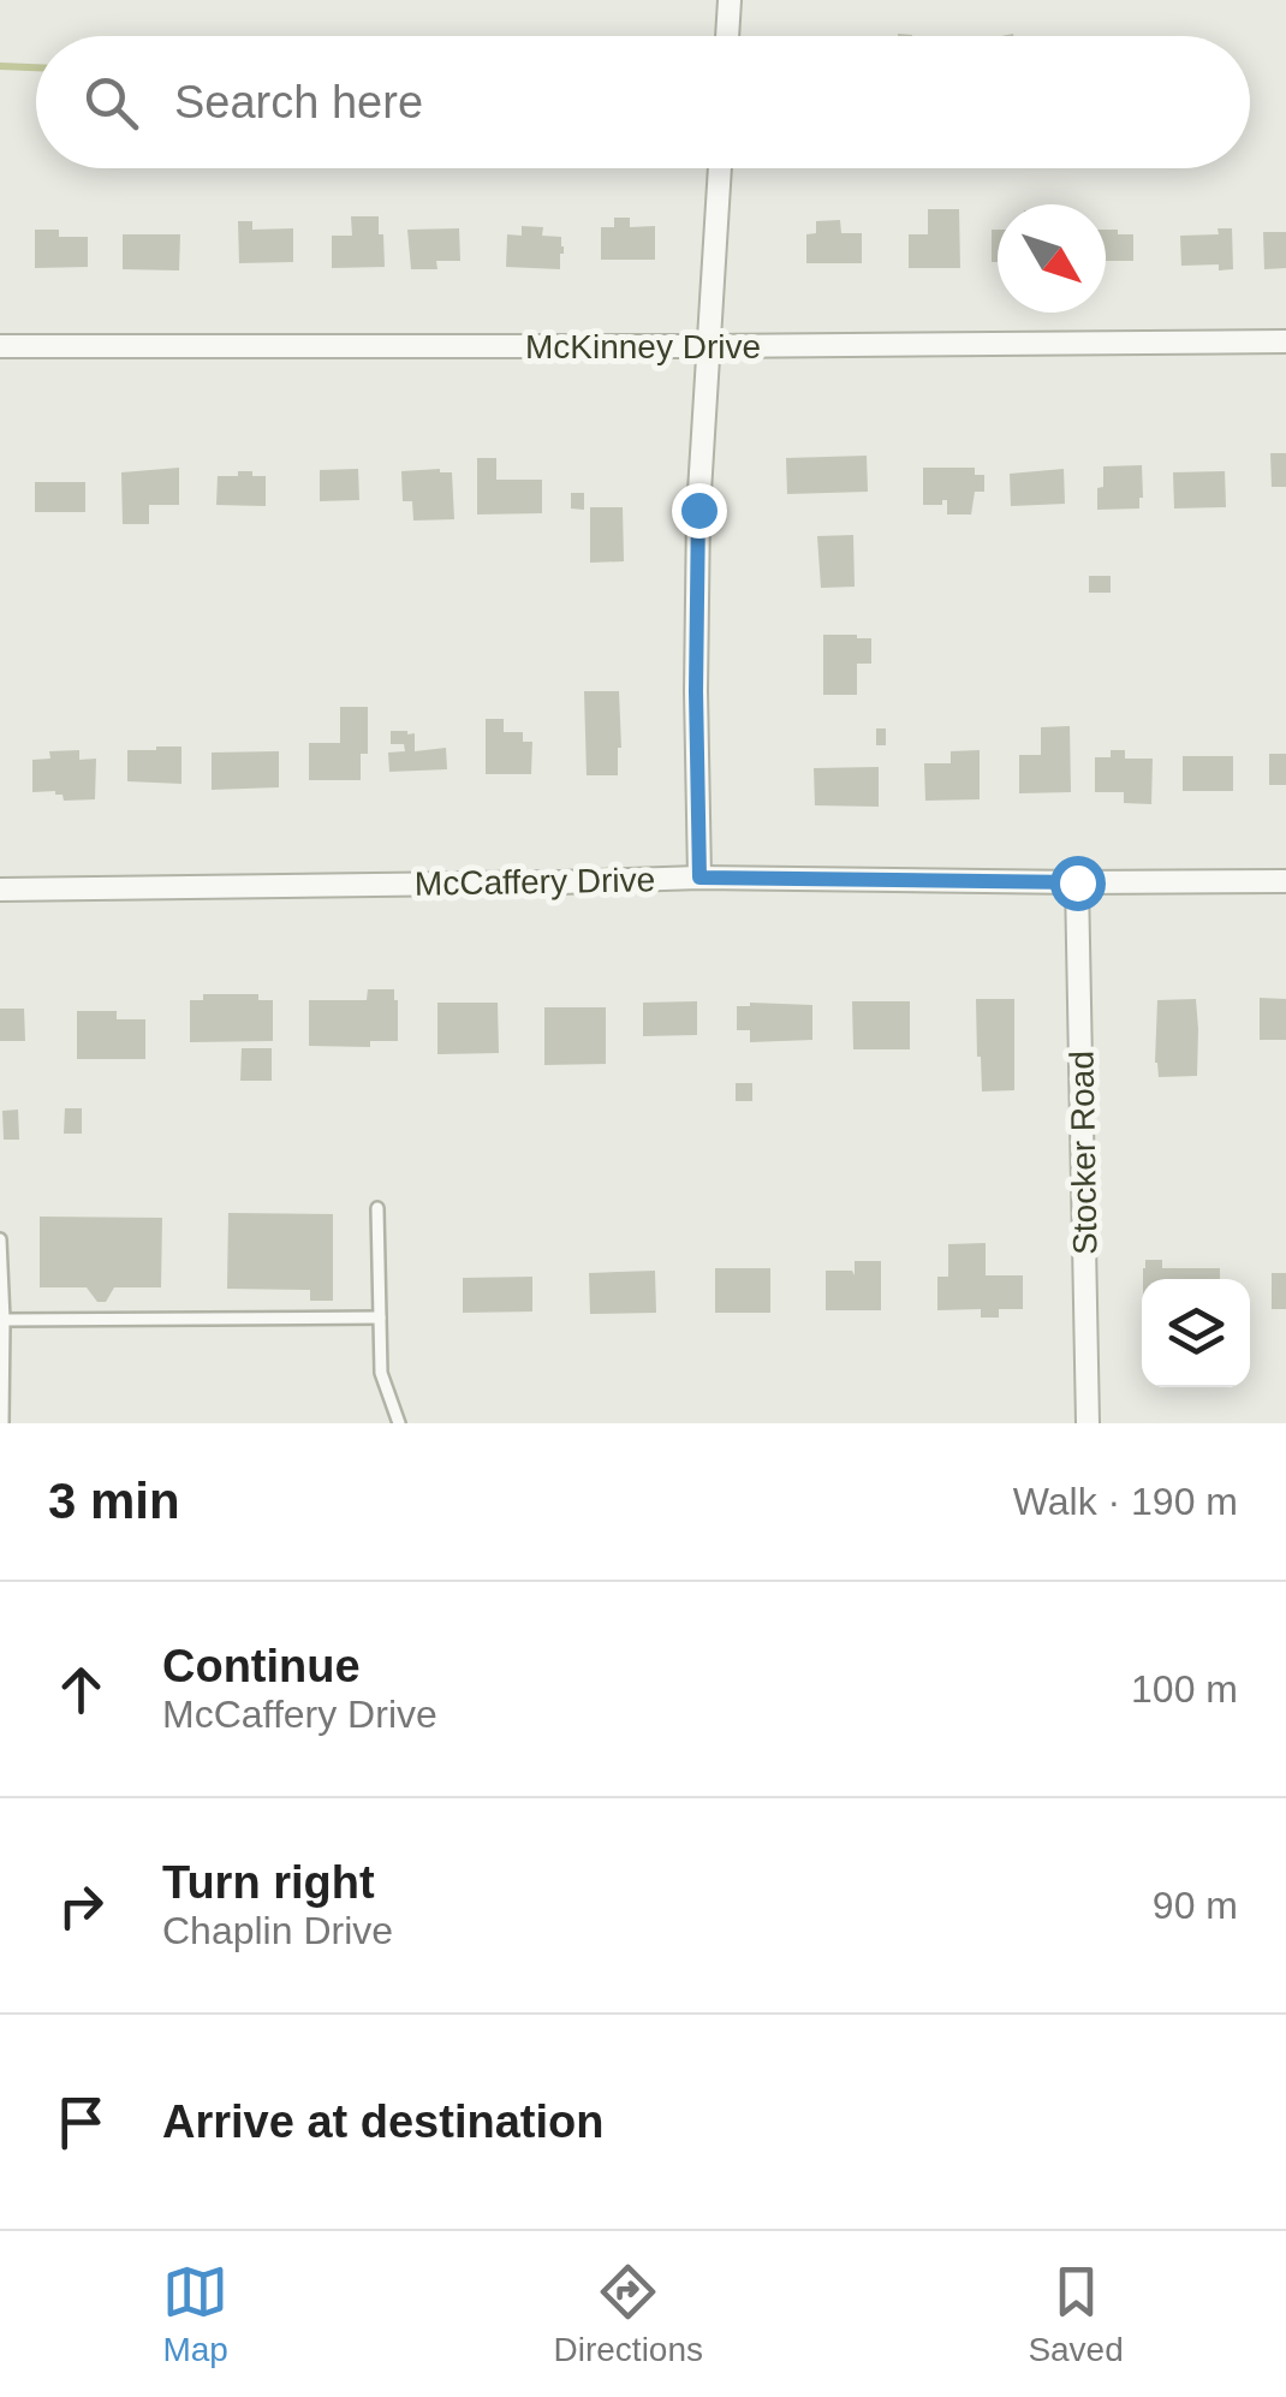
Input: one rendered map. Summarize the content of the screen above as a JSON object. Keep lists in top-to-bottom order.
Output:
{
  "streets": {
    "street": ["McKinney Drive", "McCaffery Drive", "Stocker Road"]
  },
  "crossings": [
    ["McCaffery Drive", "Stocker Road"]
  ],
  "north": "bottom right",
  "page": {
    "search": "Search here",
    "heading": ["3 min", "Walk · 190 m"],
    "list": [
      ["Continue", "McCaffery Drive", "100 m"],
      ["Turn right", "Chaplin Drive", "90 m"],
      "Arrive at destination"
    ],
    "nav": ["Map", "Directions", "Saved"]
  }
}
